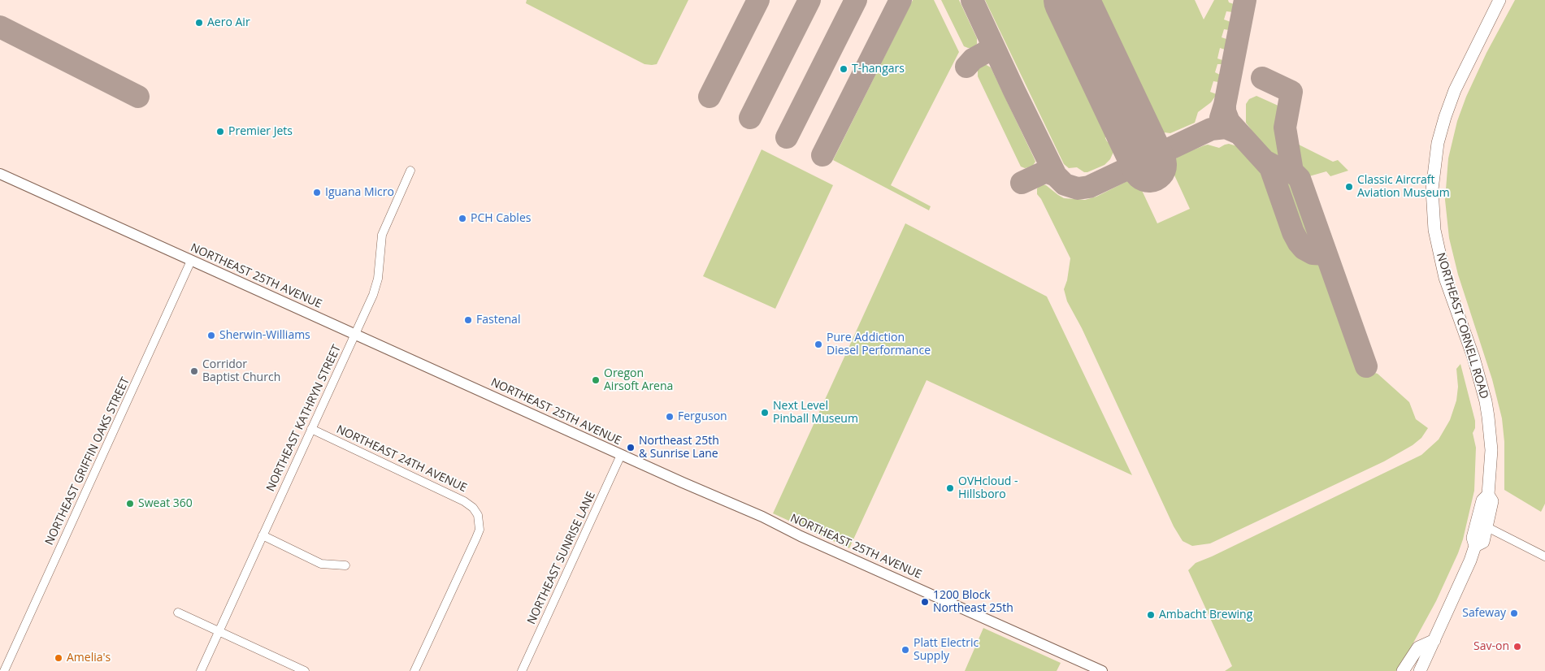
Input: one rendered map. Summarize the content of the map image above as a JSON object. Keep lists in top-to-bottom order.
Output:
{
  "streets": {
    "highway": ["NORTHEAST CORNELL ROAD"],
    "main road": ["NORTHEAST 25TH AVENUE"],
    "street": [
      "NORTHEAST KATHRYN STREET",
      "NORTHEAST 24TH AVENUE",
      "NORTHEAST GRIFFIN OAKS STREET",
      "NORTHEAST SUNRISE LANE"
    ]
  },
  "crossings": [
    ["NORTHEAST 25TH AVENUE", "NORTHEAST KATHRYN STREET"],
    ["NORTHEAST 25TH AVENUE", "NORTHEAST GRIFFIN OAKS STREET"],
    ["NORTHEAST 25TH AVENUE", "NORTHEAST SUNRISE LANE"],
    ["NORTHEAST KATHRYN STREET", "NORTHEAST 24TH AVENUE"]
  ],
  "places": [
    "Aero Air",
    "T-hangars",
    "Premier Jets",
    "Classic Aircraft Aviation Museum",
    "Iguana Micro",
    "PCH Cables",
    "Fastenal",
    "Sherwin-Williams",
    "Pure Addiction Diesel Performance",
    "Corridor Baptist Church",
    "Oregon Airsoft Arena",
    "Next Level Pinball Museum",
    "Ferguson",
    "Northeast 25th & Sunrise Lane",
    "OVHcloud - Hillsboro",
    "Sweat 360",
    "1200 Block Northeast 25th",
    "Safeway",
    "Ambacht Brewing",
    "Sav-on",
    "Platt Electric Supply",
    "Amelia's"
  ]
}
